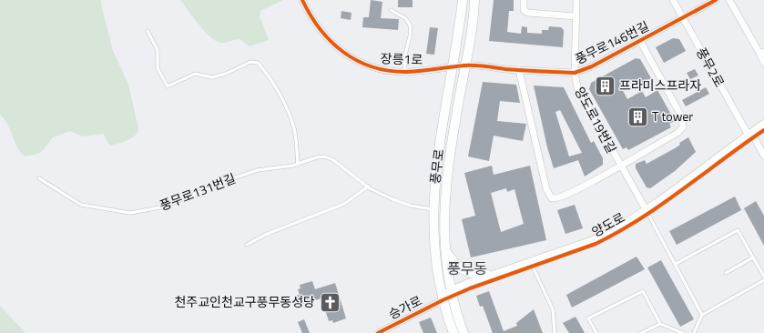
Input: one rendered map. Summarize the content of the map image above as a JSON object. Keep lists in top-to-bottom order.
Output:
{
  "streets": {
    "street": [
      "풍무로146번길",
      "장릉1로",
      "풍무2로",
      "양도로19번길",
      "풍무로",
      "양도로",
      "승가로"
    ],
    "lane": ["풍무로131번길"]
  },
  "crossings": [
    ["풍무로146번길", "장릉1로"],
    ["풍무로146번길", "풍무2로"],
    ["풍무로146번길", "양도로19번길"],
    ["풍무로146번길", "풍무로"],
    ["장릉1로", "풍무로"],
    ["풍무2로", "양도로"],
    ["양도로19번길", "양도로"],
    ["풍무로", "풍무로131번길"],
    ["풍무로", "양도로"],
    ["풍무로", "승가로"],
    ["양도로", "승가로"]
  ],
  "districts": ["풍무동"],
  "places": {
    "building": ["프라미스프라자", "T tower"],
    "church": ["천주교인천교구풍무동성당"]
  }
}
